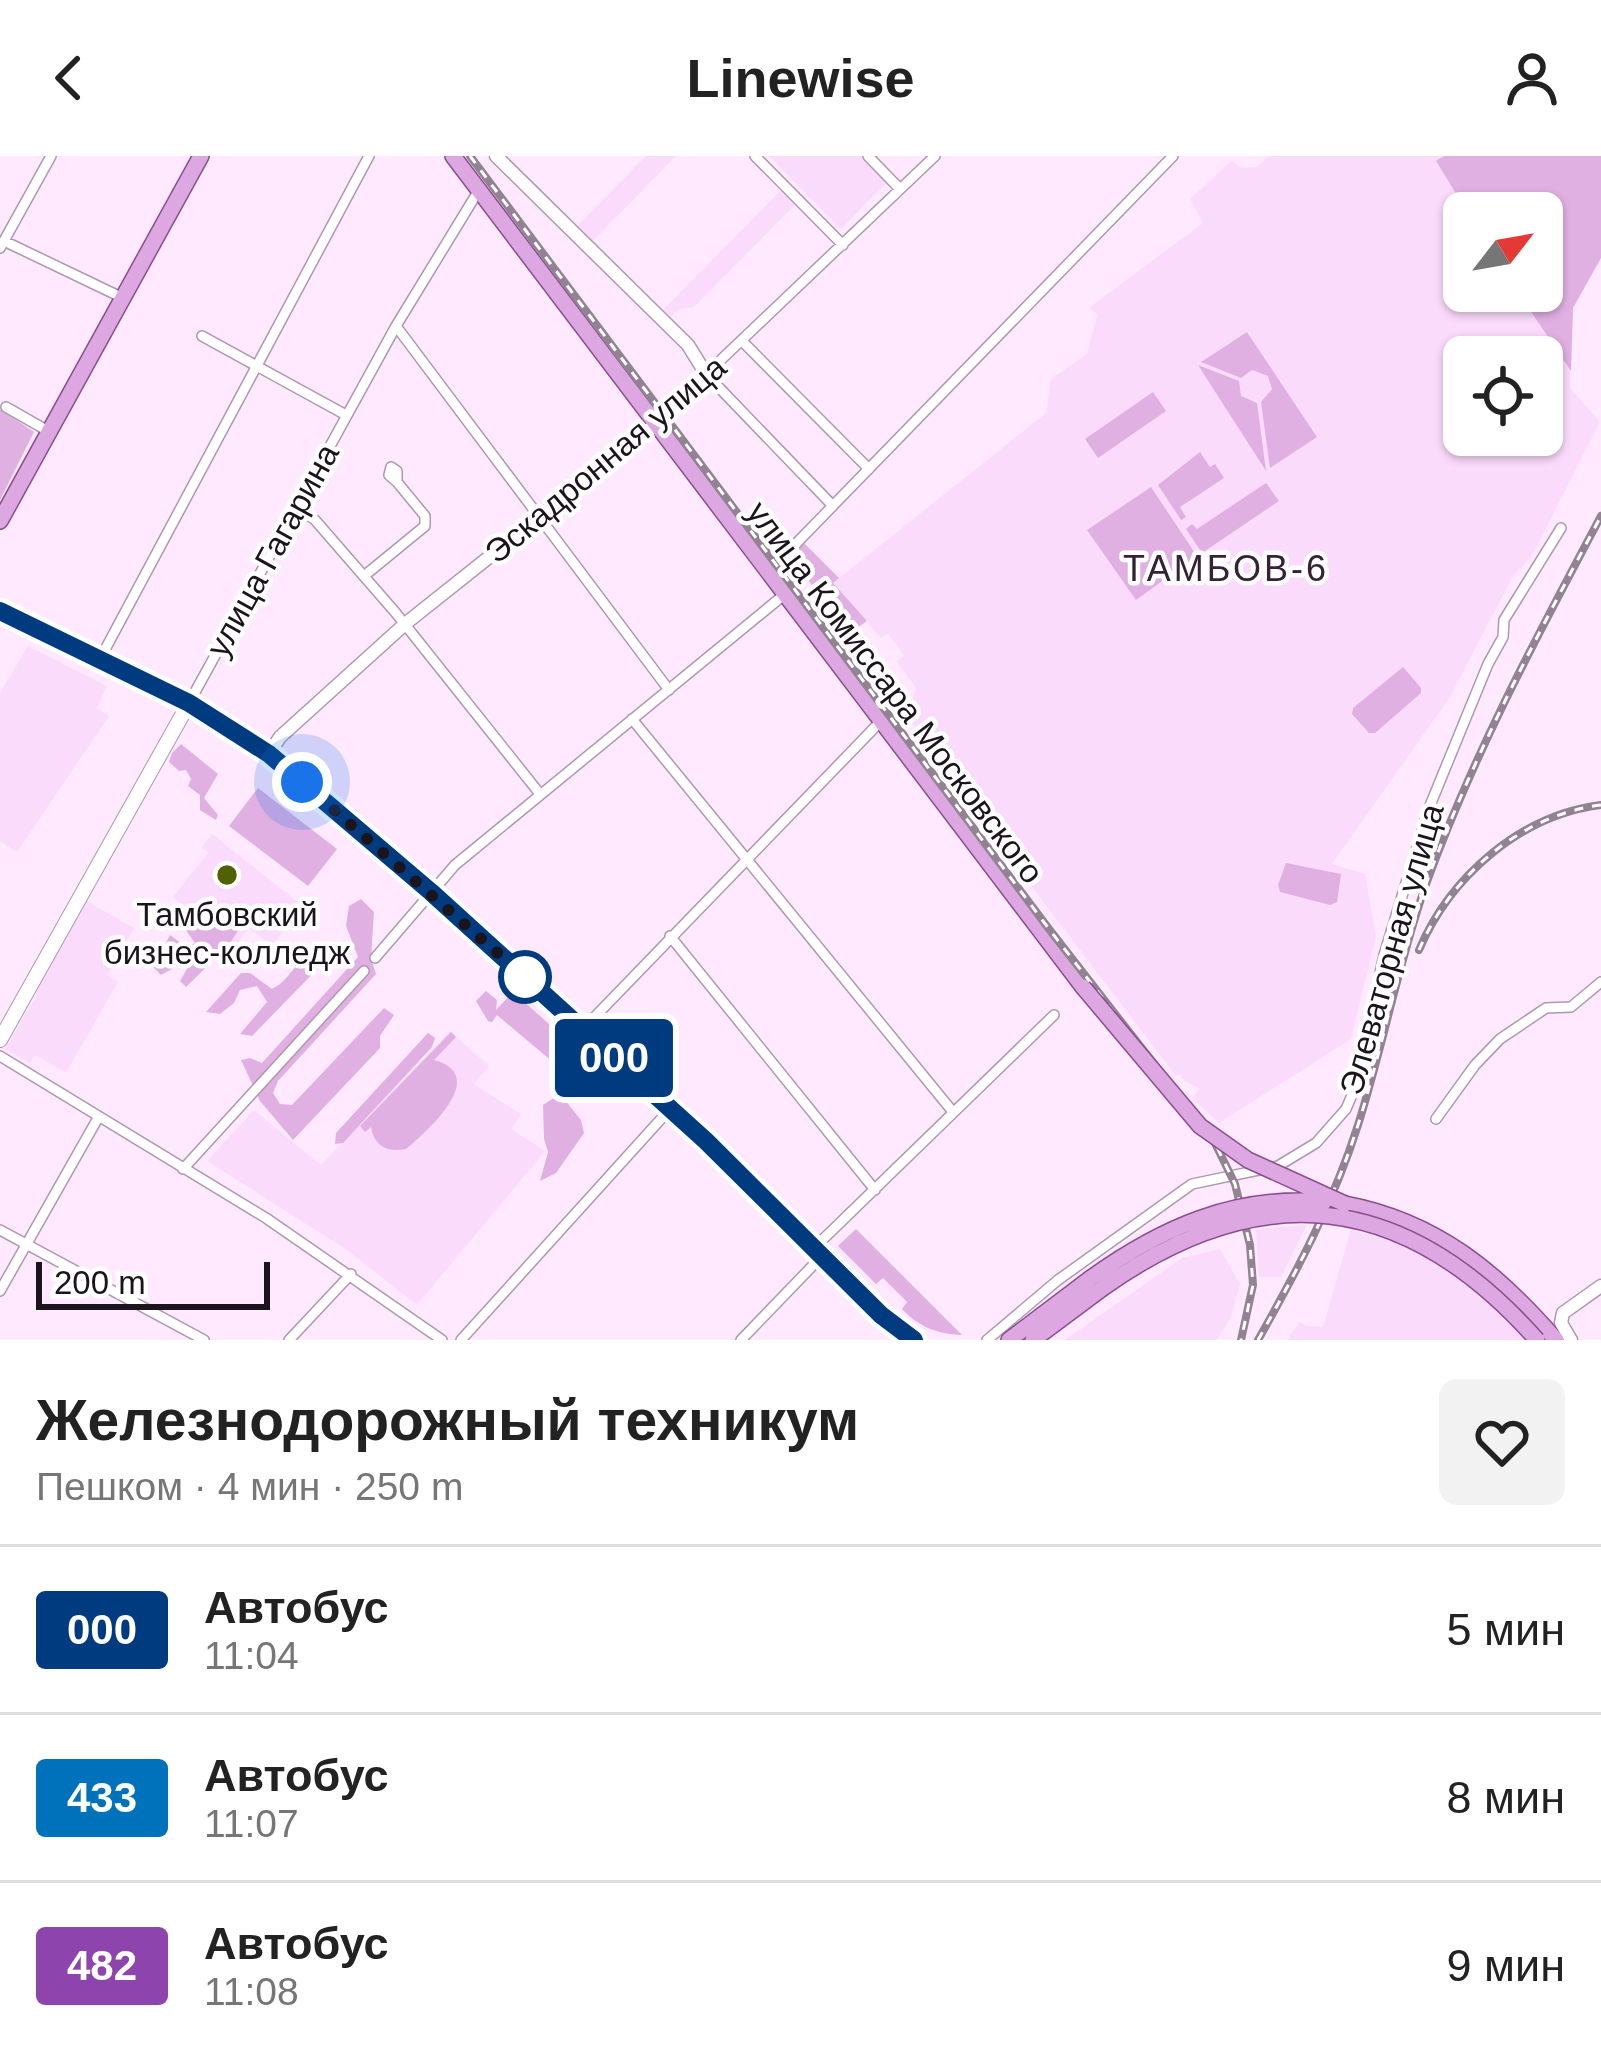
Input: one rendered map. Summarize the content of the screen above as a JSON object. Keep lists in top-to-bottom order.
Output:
{
  "streets": {
    "main road": ["улица Гагарина", "улица Комиссара Московского"],
    "street": ["Эскадронная улица", "Элеваторная улица"]
  },
  "crossings": [
    ["Эскадронная улица", "улица Комиссара Московского"],
    ["улица Гагарина", "улица Комиссара Московского"]
  ],
  "districts": ["ТАМБОВ-6"],
  "places": ["Тамбовский бизнес-колледж"],
  "lines": ["bus line 000"],
  "scale_bar": "200 m",
  "north": "top right",
  "page": {
    "header": "Linewise",
    "on_map": "000",
    "scale": "200 m",
    "heading": ["Железнодорожный техникум", "Пешком · 4 мин · 250 m"],
    "list": [
      {
        "mark": "000",
        "name": "Автобус",
        "note": "11:04",
        "value": "5 мин"
      },
      {
        "mark": "433",
        "name": "Автобус",
        "note": "11:07",
        "value": "8 мин"
      },
      {
        "mark": "482",
        "name": "Автобус",
        "note": "11:08",
        "value": "9 мин"
      }
    ]
  }
}
